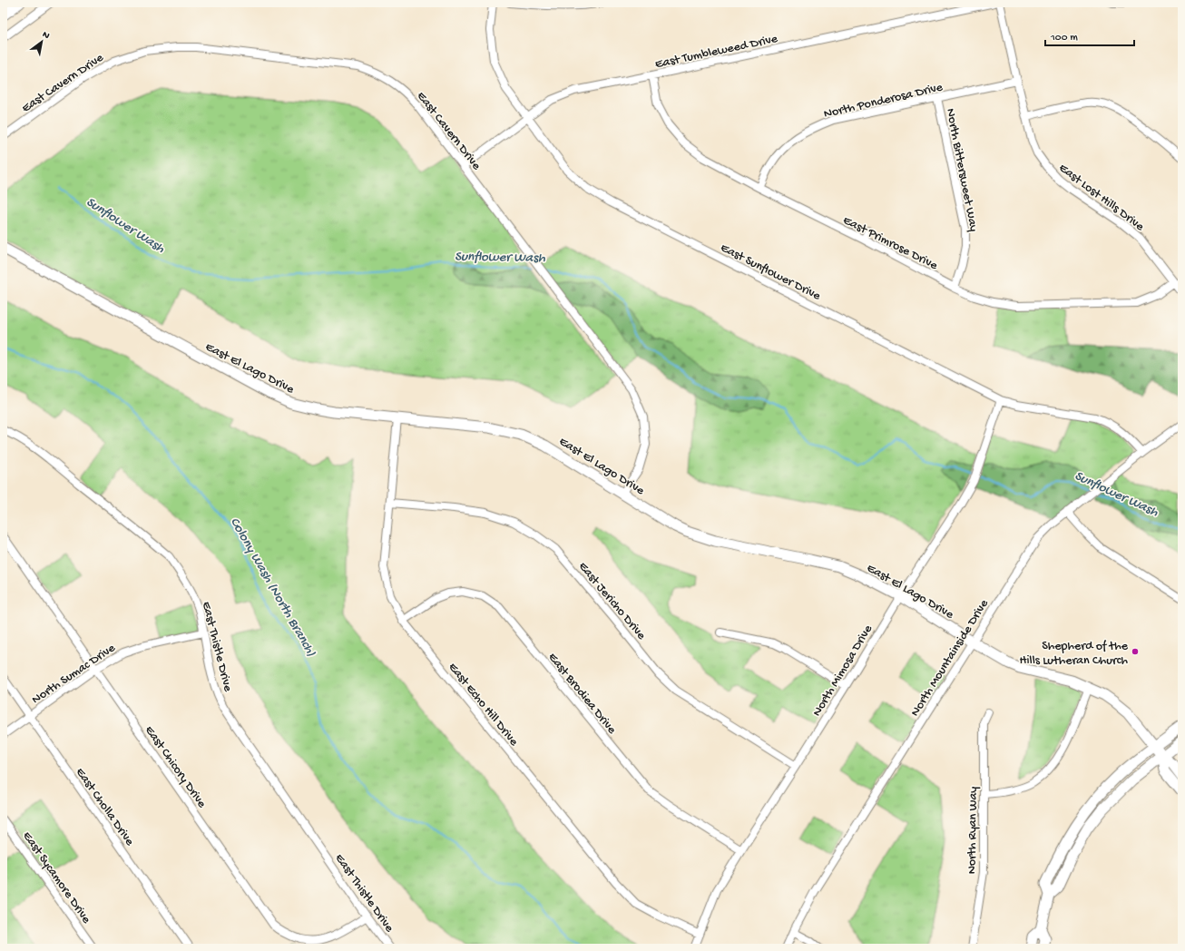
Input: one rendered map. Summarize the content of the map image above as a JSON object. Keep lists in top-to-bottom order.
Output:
{
  "streets": {
    "street": [
      "East Tumbleweed Drive",
      "East Cavern Drive",
      "North Ponderosa Drive",
      "North Bittersweet Way",
      "East Lost Hills Drive",
      "East Primrose Drive",
      "East Sunflower Drive",
      "East El Lago Drive",
      "East Jericho Drive",
      "East Thistle Drive",
      "North Mountainside Drive",
      "North Mimosa Drive",
      "North Sumac Drive",
      "East Brodiea Drive",
      "East Echo Hill Drive",
      "East Chicory Drive",
      "East Cholla Drive",
      "North Ryan Way",
      "East Sycamore Drive"
    ]
  },
  "crossings": [
    ["East Tumbleweed Drive", "East Cavern Drive"],
    ["East Tumbleweed Drive", "East Primrose Drive"],
    ["East Tumbleweed Drive", "East Sunflower Drive"],
    ["East Cavern Drive", "East El Lago Drive"],
    ["North Ponderosa Drive", "North Bittersweet Way"],
    ["North Ponderosa Drive", "East Lost Hills Drive"],
    ["North Ponderosa Drive", "East Primrose Drive"],
    ["North Bittersweet Way", "East Primrose Drive"],
    ["East Lost Hills Drive", "East Primrose Drive"],
    ["East Sunflower Drive", "North Mountainside Drive"],
    ["East Sunflower Drive", "North Mimosa Drive"],
    ["East El Lago Drive", "North Mountainside Drive"],
    ["East El Lago Drive", "North Mimosa Drive"],
    ["East El Lago Drive", "East Echo Hill Drive"],
    ["East Jericho Drive", "North Mimosa Drive"],
    ["East Jericho Drive", "East Echo Hill Drive"],
    ["East Thistle Drive", "North Sumac Drive"],
    ["East Thistle Drive", "East Chicory Drive"],
    ["North Mimosa Drive", "East Brodiea Drive"],
    ["North Mimosa Drive", "East Echo Hill Drive"],
    ["North Sumac Drive", "East Chicory Drive"],
    ["North Sumac Drive", "East Cholla Drive"],
    ["East Brodiea Drive", "East Echo Hill Drive"]
  ],
  "water": ["Sunflower Wash", "Colony Wash (North Branch)"],
  "places": ["Shepherd of the Hills Lutheran Church"],
  "scale_bar": "100 m",
  "north": "top right"
}
